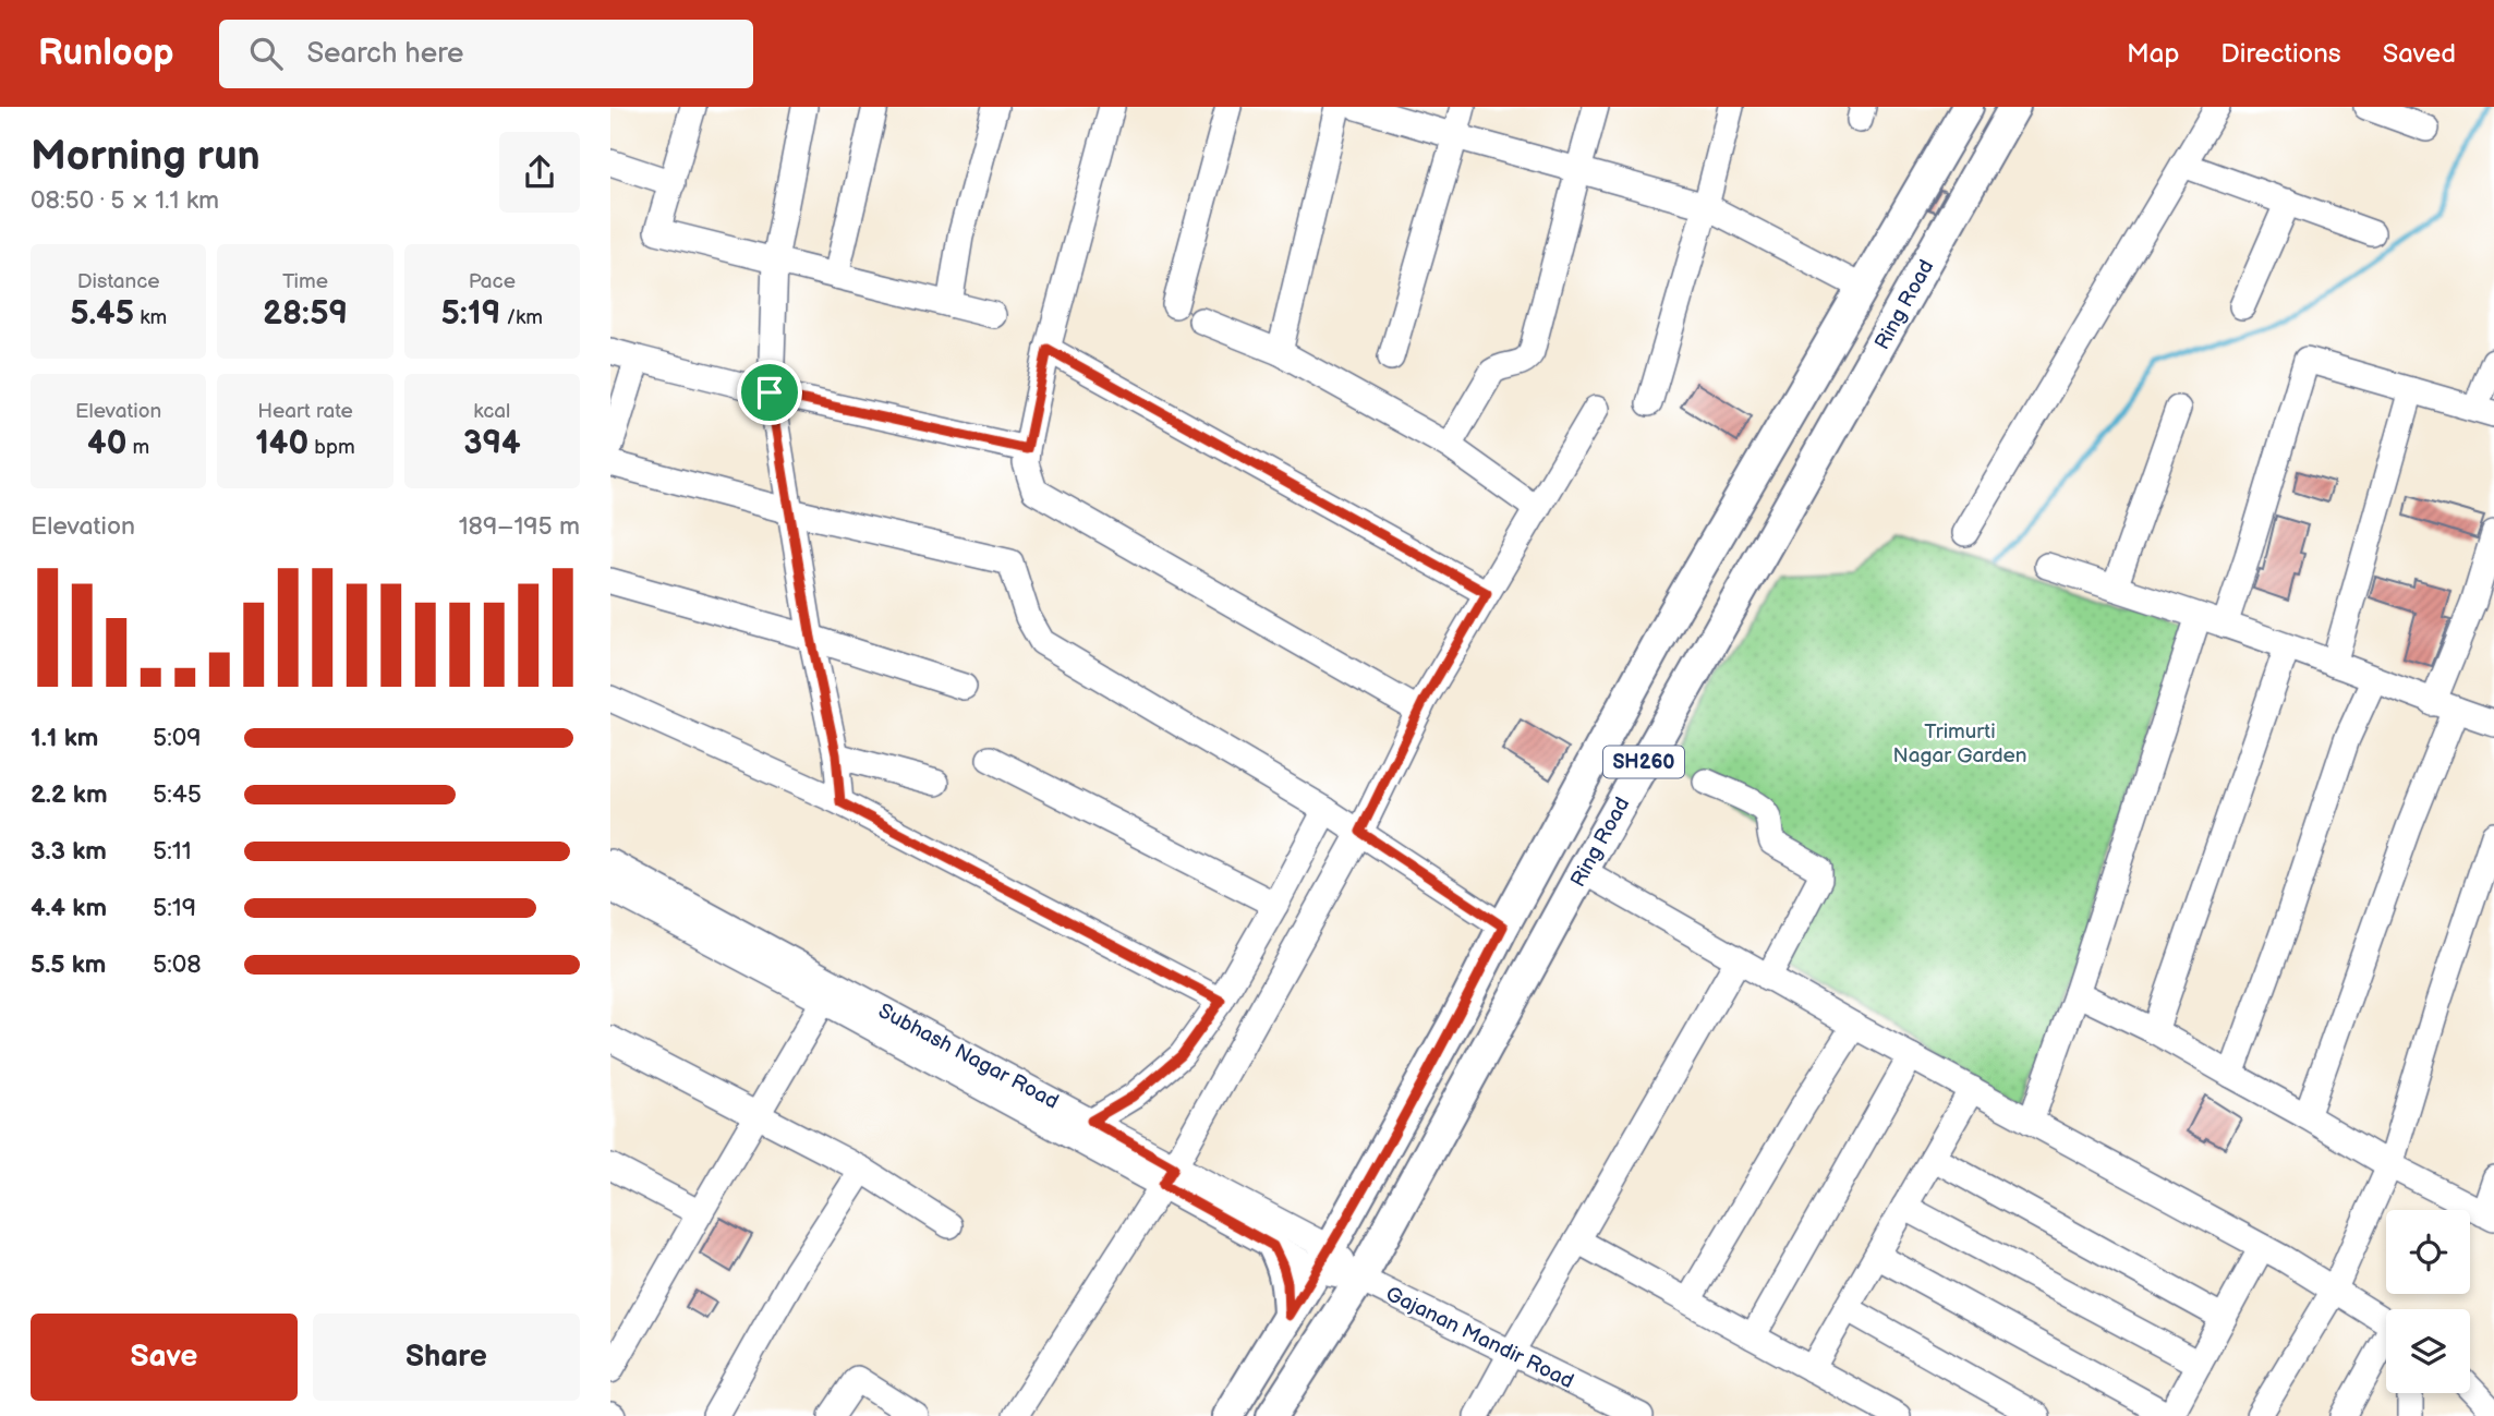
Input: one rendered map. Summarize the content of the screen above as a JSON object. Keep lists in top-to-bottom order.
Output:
{
  "streets": {
    "main road": ["Ring Road", "SH260"],
    "street": ["Subhash Nagar Road", "Gajanan Mandir Road"]
  },
  "crossings": [
    ["Ring Road", "Gajanan Mandir Road"],
    ["SH260", "Subhash Nagar Road"],
    ["SH260", "Gajanan Mandir Road"],
    ["Subhash Nagar Road", "Gajanan Mandir Road"]
  ],
  "parks": ["Trimurti Nagar Garden"],
  "page": {
    "header": "Runloop",
    "search": "Search here",
    "nav": ["Map", "Directions", "Saved"],
    "heading": ["Morning run", "08:50 · 5 × 1.1 km"],
    "stats": [
      ["Distance", "5.45 km"],
      ["Time", "28:59"],
      ["Pace", "5:19 /km"],
      ["Elevation", "40 m"],
      ["Heart rate", "140 bpm"],
      ["kcal", "394"]
    ],
    "chart": ["Elevation", "189–195 m"],
    "list": [
      {
        "name": "1.1 km",
        "note": "5:09"
      },
      {
        "name": "2.2 km",
        "note": "5:45"
      },
      {
        "name": "3.3 km",
        "note": "5:11"
      },
      {
        "name": "4.4 km",
        "note": "5:19"
      },
      {
        "name": "5.5 km",
        "note": "5:08"
      }
    ],
    "buttons": ["Save", "Share"]
  }
}
